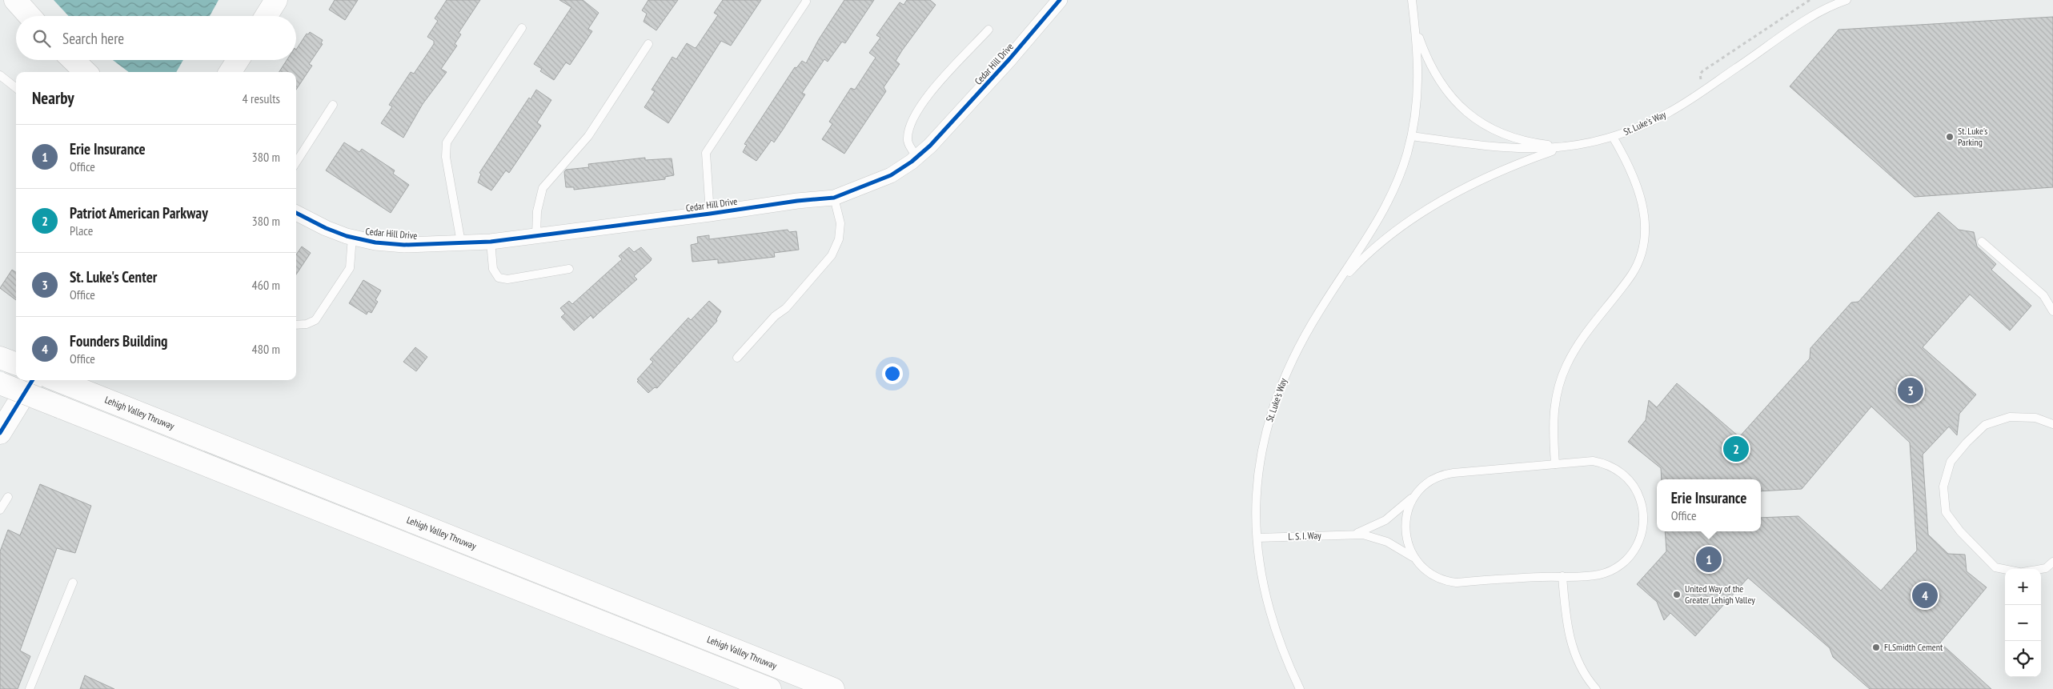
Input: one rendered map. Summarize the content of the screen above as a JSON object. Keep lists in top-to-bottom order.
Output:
{
  "streets": {
    "main road": ["Lehigh Valley Thruway"],
    "street": ["Cedar Hill Drive"],
    "lane": ["St. Luke's Way", "L. S. I. Way"]
  },
  "crossings": [
    ["St. Luke's Way", "L. S. I. Way"]
  ],
  "places": ["St. Luke's Parking", "United Way of the Greater Lehigh Valley", "FLSmidth Cement"],
  "page": {
    "search": "Search here",
    "heading": ["Nearby", "4 results"],
    "list": [
      {
        "mark": "1",
        "name": "Erie Insurance",
        "note": "Office",
        "value": "380 m"
      },
      {
        "mark": "2",
        "name": "Patriot American Parkway",
        "note": "Place",
        "value": "380 m"
      },
      {
        "mark": "3",
        "name": "St. Luke's Center",
        "note": "Office",
        "value": "460 m"
      },
      {
        "mark": "4",
        "name": "Founders Building",
        "note": "Office",
        "value": "480 m"
      }
    ],
    "pins": [
      "3",
      "2",
      "1",
      "4"
    ],
    "popup": ["Erie Insurance", "Office"],
    "map_buttons": ["+", "−"]
  }
}
